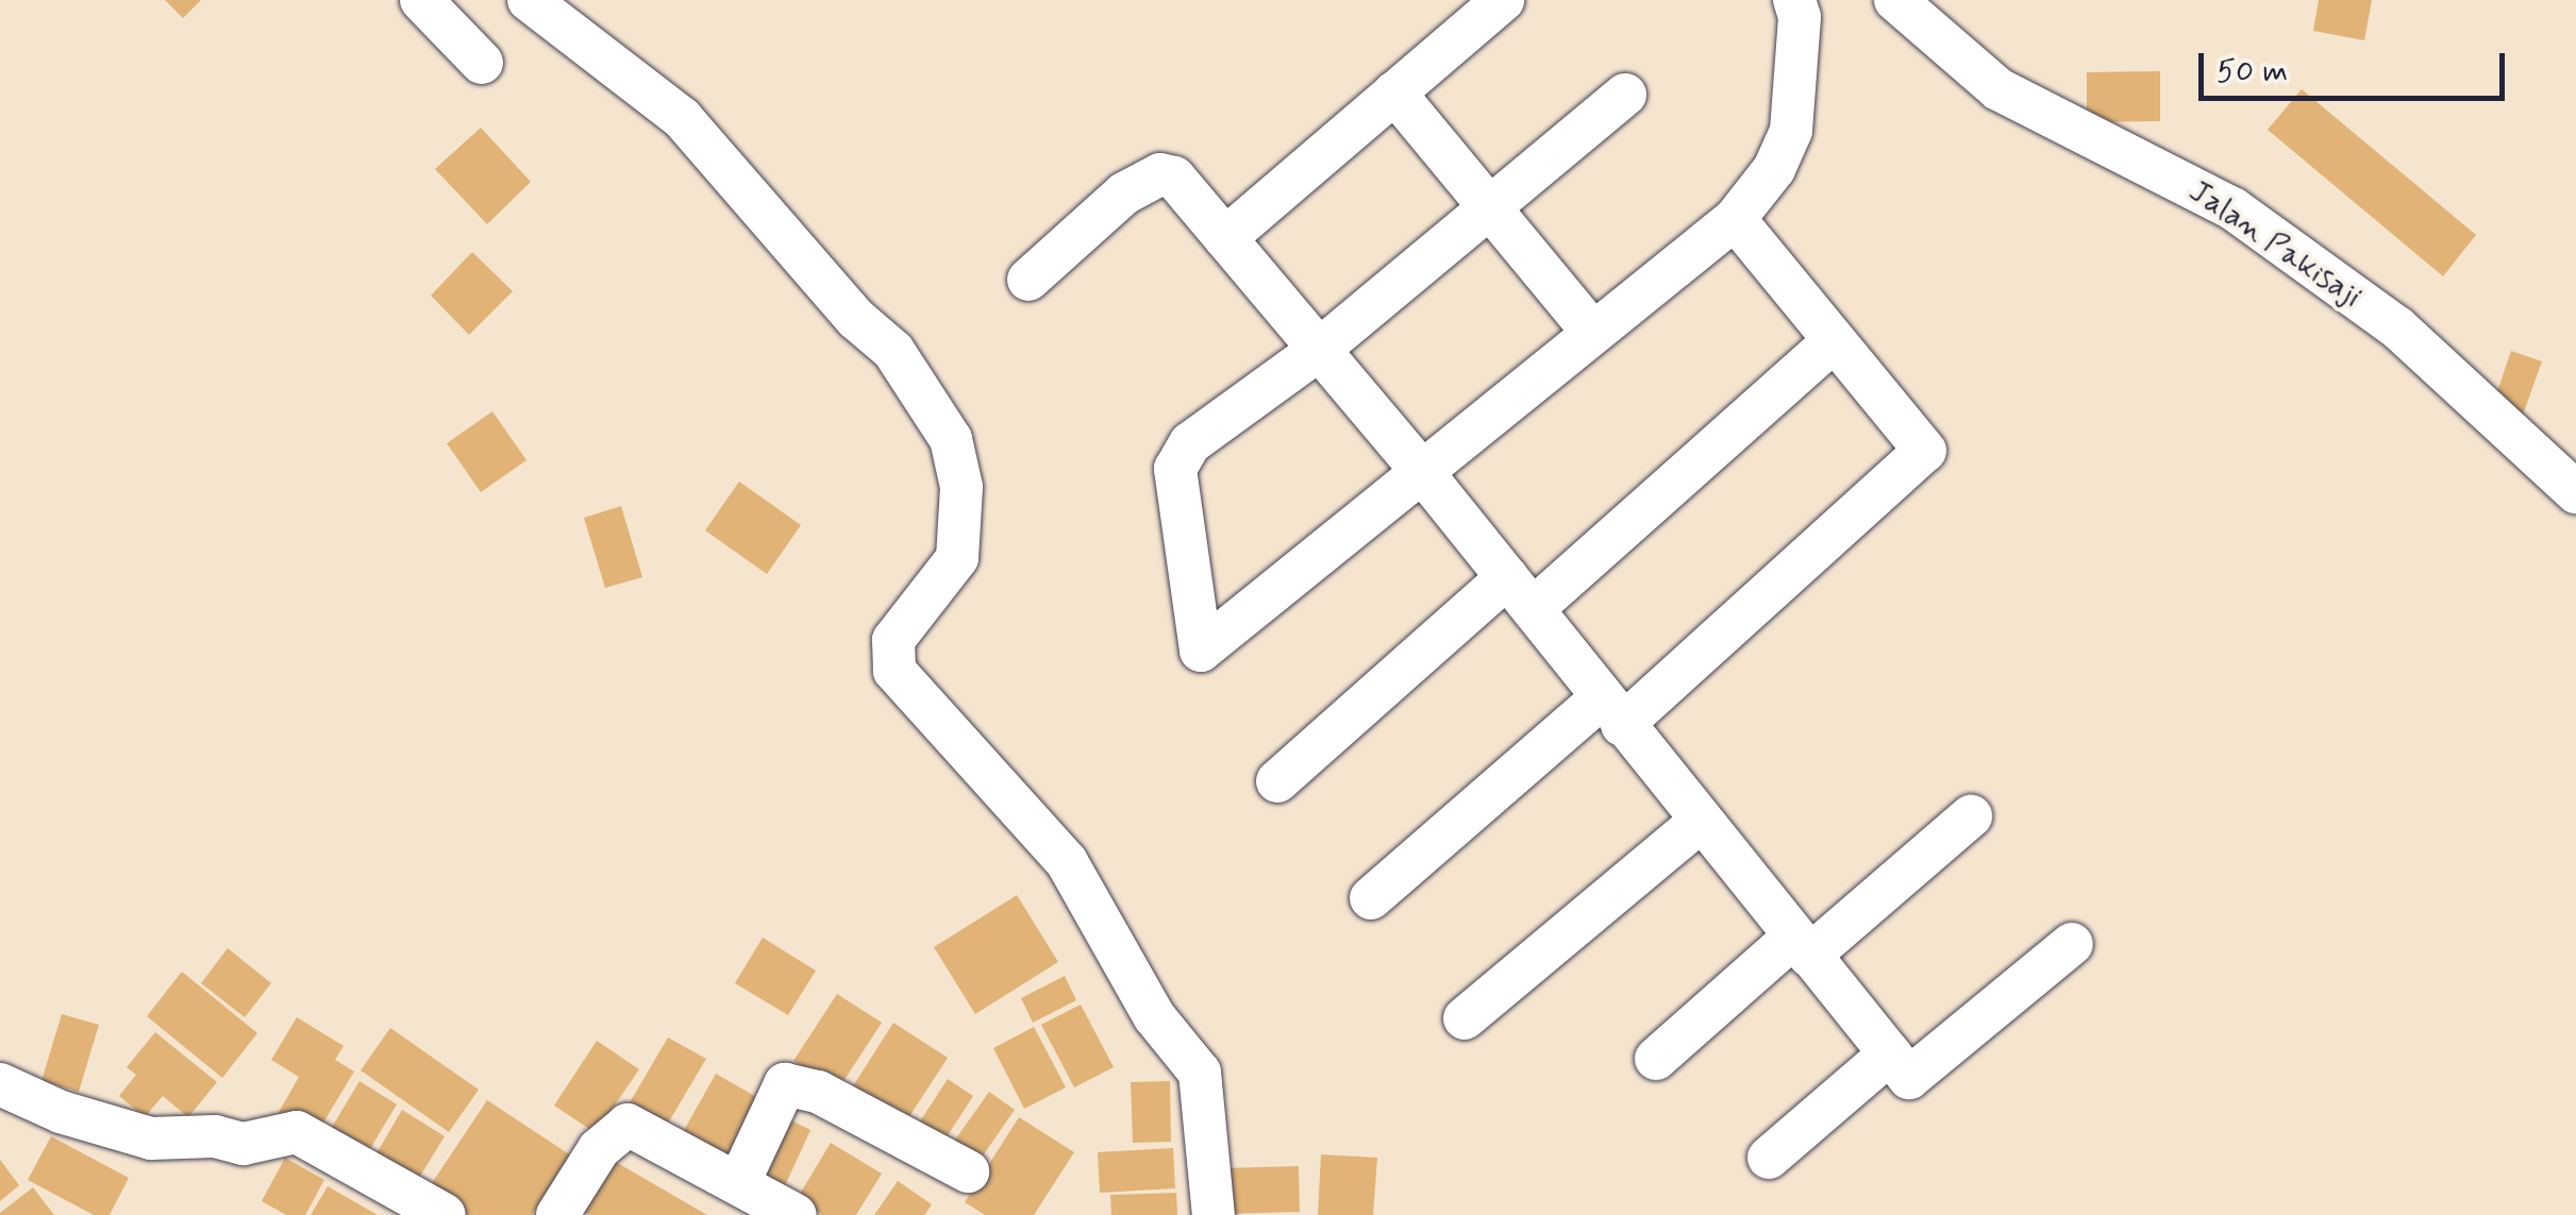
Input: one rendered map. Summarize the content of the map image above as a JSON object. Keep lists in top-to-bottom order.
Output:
{
  "streets": {
    "street": ["Jalan Pakisaji"]
  },
  "scale_bar": "50 m"
}
